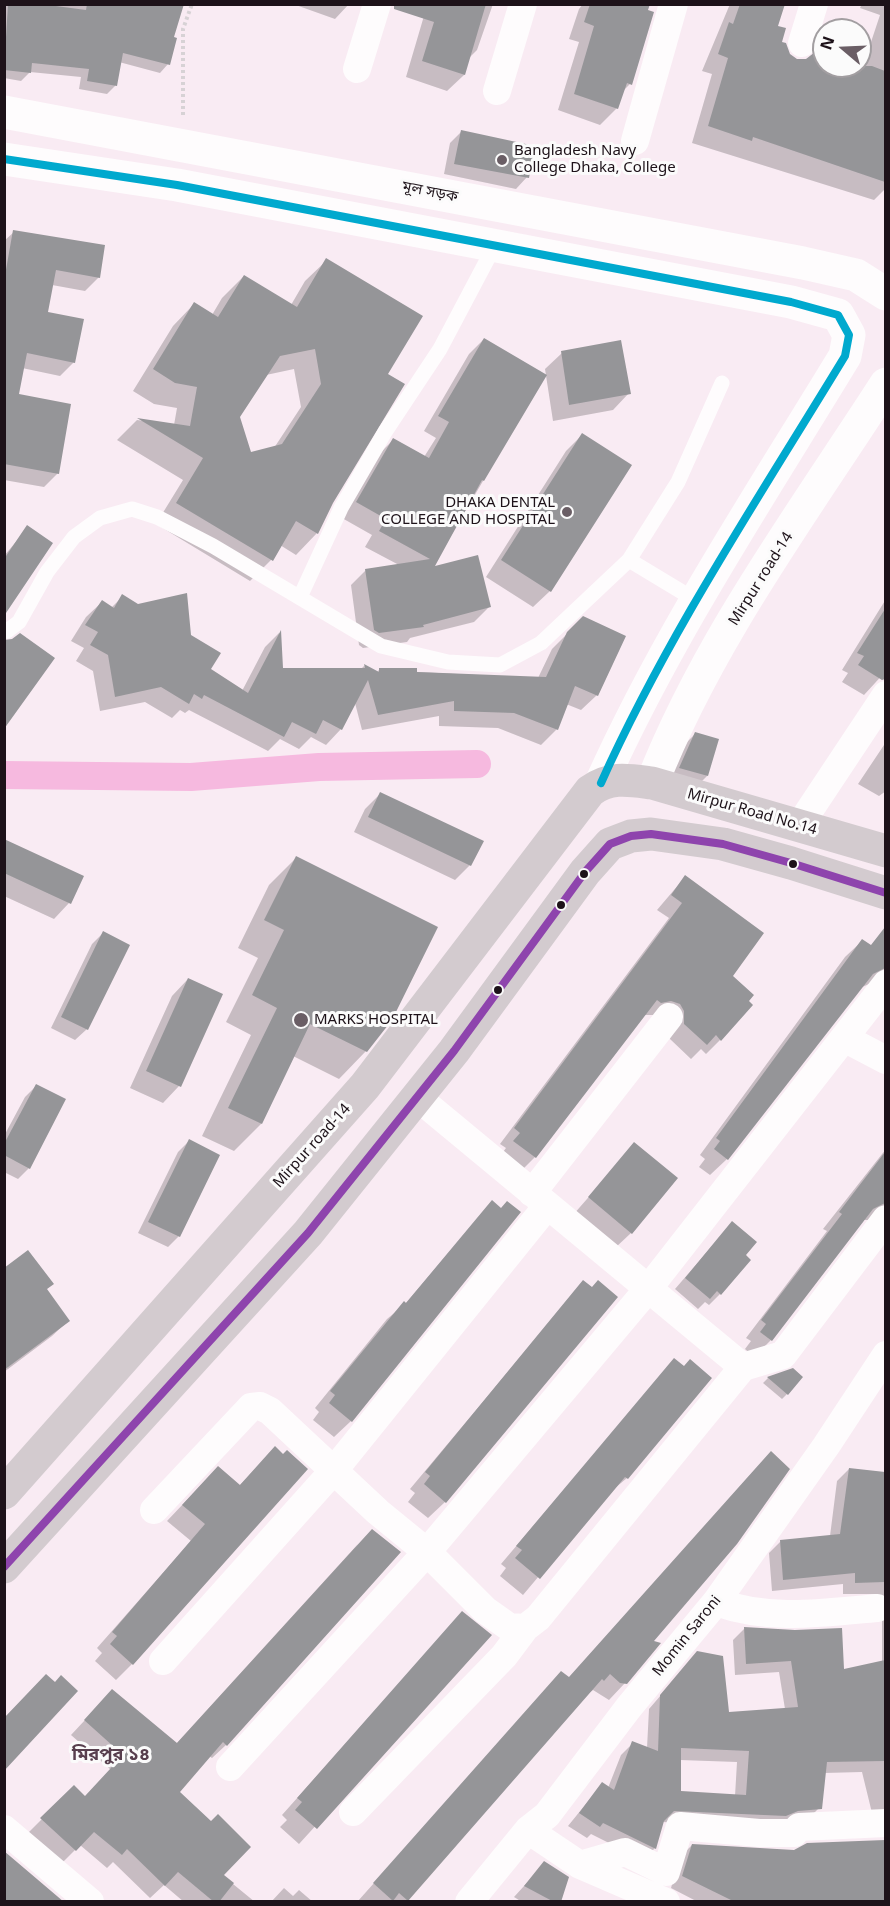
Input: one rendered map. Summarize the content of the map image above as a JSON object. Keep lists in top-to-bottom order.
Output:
{
  "streets": {
    "main road": ["Mirpur road-14", "Mirpur Road No.14"],
    "street": ["মূল সড়ক", "Momin Saroni"]
  },
  "crossings": [
    ["Mirpur road-14", "Mirpur Road No.14"]
  ],
  "districts": ["মিরপুর ১৪"],
  "places": ["Bangladesh Navy College Dhaka, College", "DHAKA DENTAL COLLEGE AND HOSPITAL", "MARKS HOSPITAL"],
  "north": "left"
}
